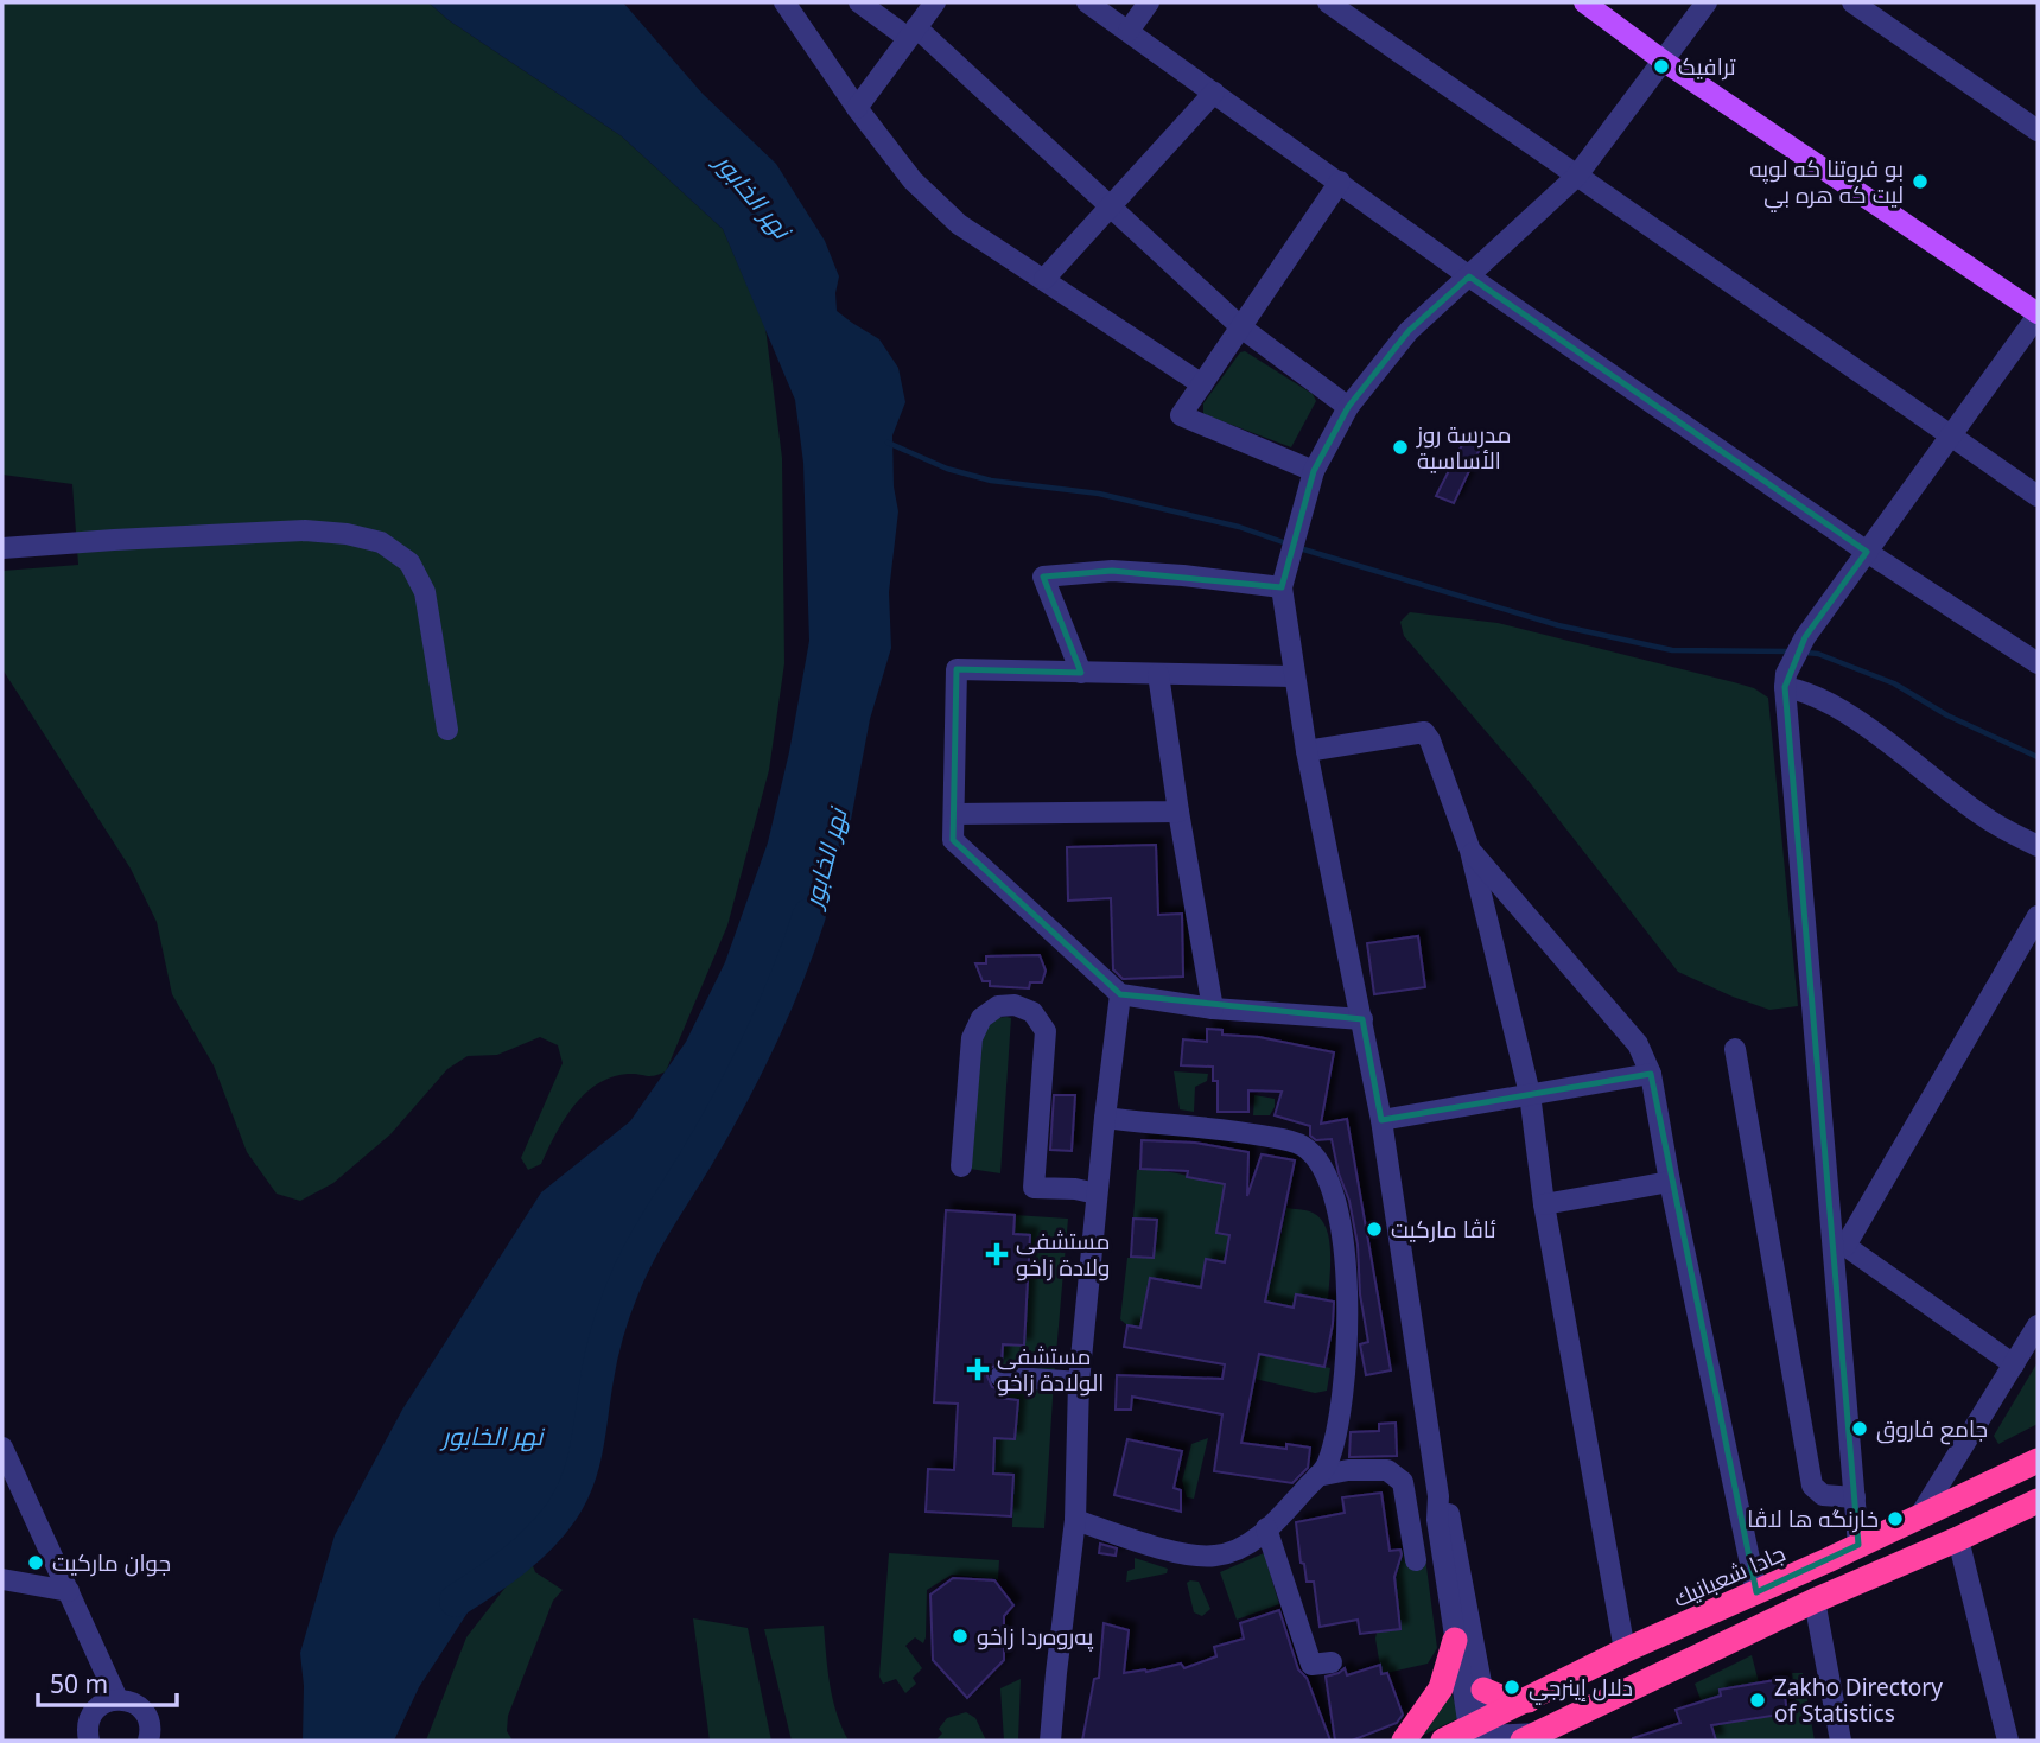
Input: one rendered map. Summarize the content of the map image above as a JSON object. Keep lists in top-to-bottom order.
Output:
{
  "streets": {
    "highway": ["جادا شعبانيك"]
  },
  "water": ["نهر الخابور"],
  "places": {
    "other": [
      "ترافیک",
      "بو فروتنا كه لوپه ليت كه هره بي",
      "مدرسة روز الأساسية",
      "ئاڤا ماركيت",
      "جامع فاروق",
      "خارنگه ها لاڤا",
      "جوان ماركيت",
      "په‌روه‌ردا زاخو",
      "دلال إينرجي",
      "Zakho Directory of Statistics"
    ],
    "health": ["مستشفى ولادة زاخو", "مستشفى الولادة زاخو"]
  },
  "scale_bar": "50 m"
}
